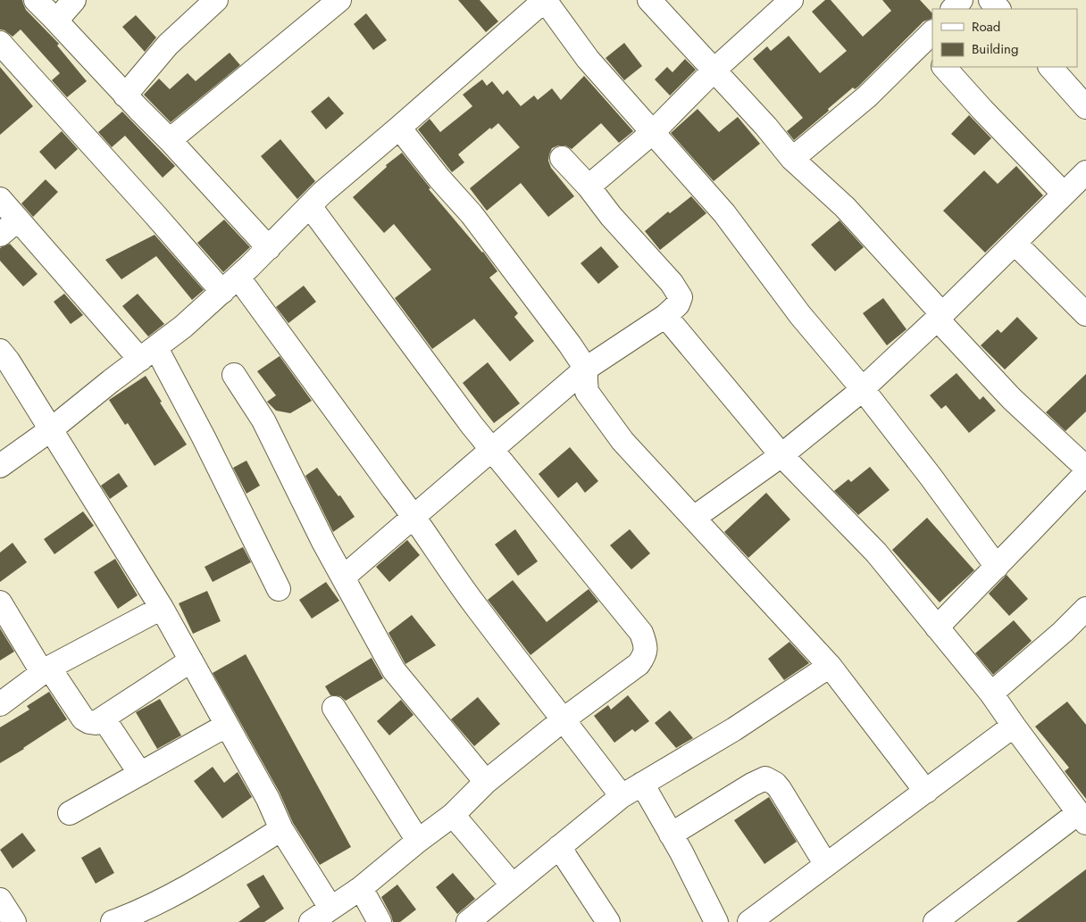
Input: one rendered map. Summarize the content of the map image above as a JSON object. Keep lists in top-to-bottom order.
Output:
{
  "legend": ["Road", "Building"]
}
